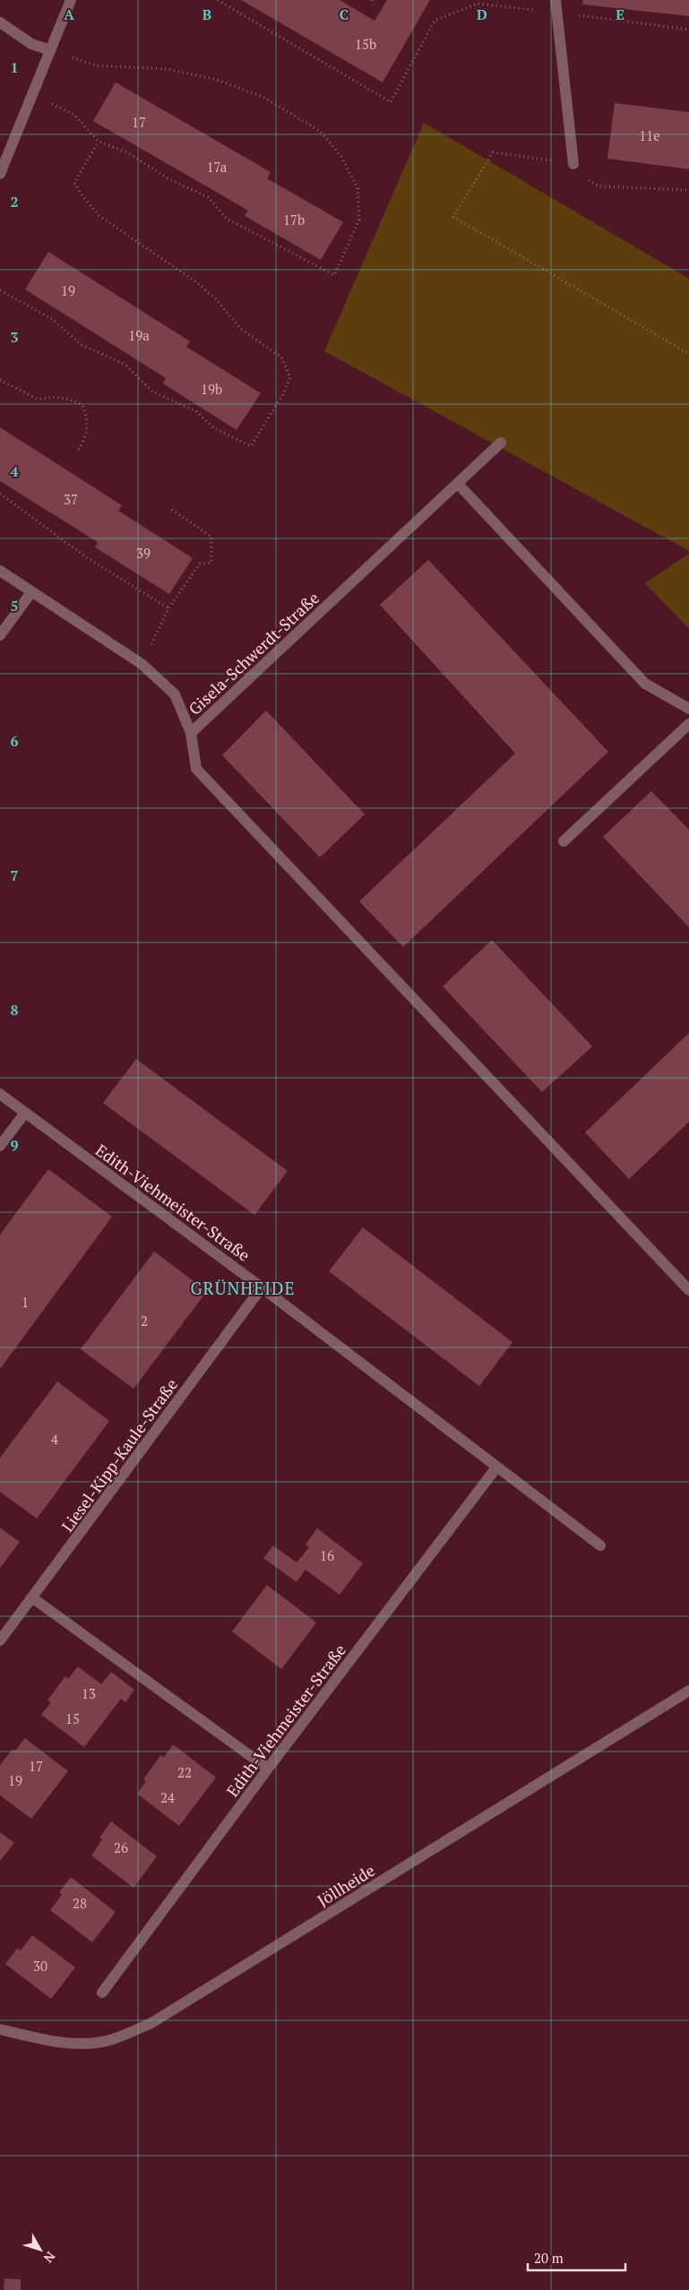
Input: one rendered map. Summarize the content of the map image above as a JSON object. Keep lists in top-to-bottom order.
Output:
{
  "streets": {
    "street": [
      "Gisela-Schwerdt-Straße",
      "Edith-Viehmeister-Straße",
      "Liesel-Kipp-Kaule-Straße",
      "Jöllheide"
    ]
  },
  "crossings": [
    ["Edith-Viehmeister-Straße", "Liesel-Kipp-Kaule-Straße"]
  ],
  "districts": ["GRÜNHEIDE"],
  "house_numbers": [
    "15b",
    "17",
    "11e",
    "17a",
    "17b",
    "19",
    "19a",
    "19b",
    "37",
    "39",
    "1",
    "2",
    "4",
    "16",
    "13",
    "15",
    "17",
    "22",
    "19",
    "24",
    "26",
    "28",
    "30"
  ],
  "scale_bar": "20 m",
  "north": "bottom right",
  "grid": {
    "columns": [
      "A",
      "B",
      "C",
      "D",
      "E"
    ],
    "rows": [
      "1",
      "2",
      "3",
      "4",
      "5",
      "6",
      "7",
      "8",
      "9"
    ]
  }
}
